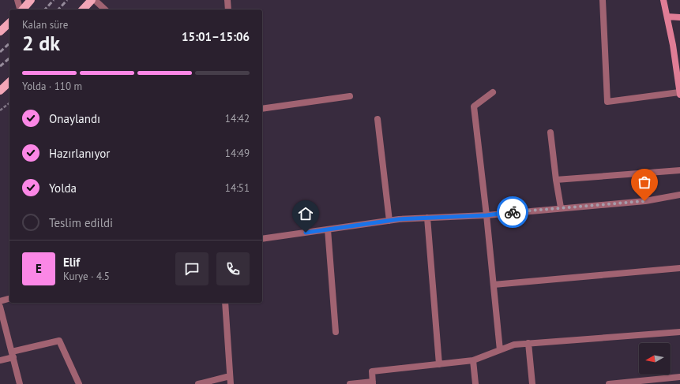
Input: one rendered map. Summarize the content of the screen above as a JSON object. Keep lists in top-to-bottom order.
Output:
{
  "north": "left",
  "page": {
    "heading": ["2 dk", "Kalan süre", "15:01–15:06"],
    "panel": ["Elif", "Kurye · 4.5"],
    "bar": "Yolda · 110 m",
    "list": [
      ["Onaylandı", "14:42"],
      ["Hazırlanıyor", "14:49"],
      ["Yolda", "14:51"],
      "Teslim edildi"
    ],
    "round": "E"
  }
}
